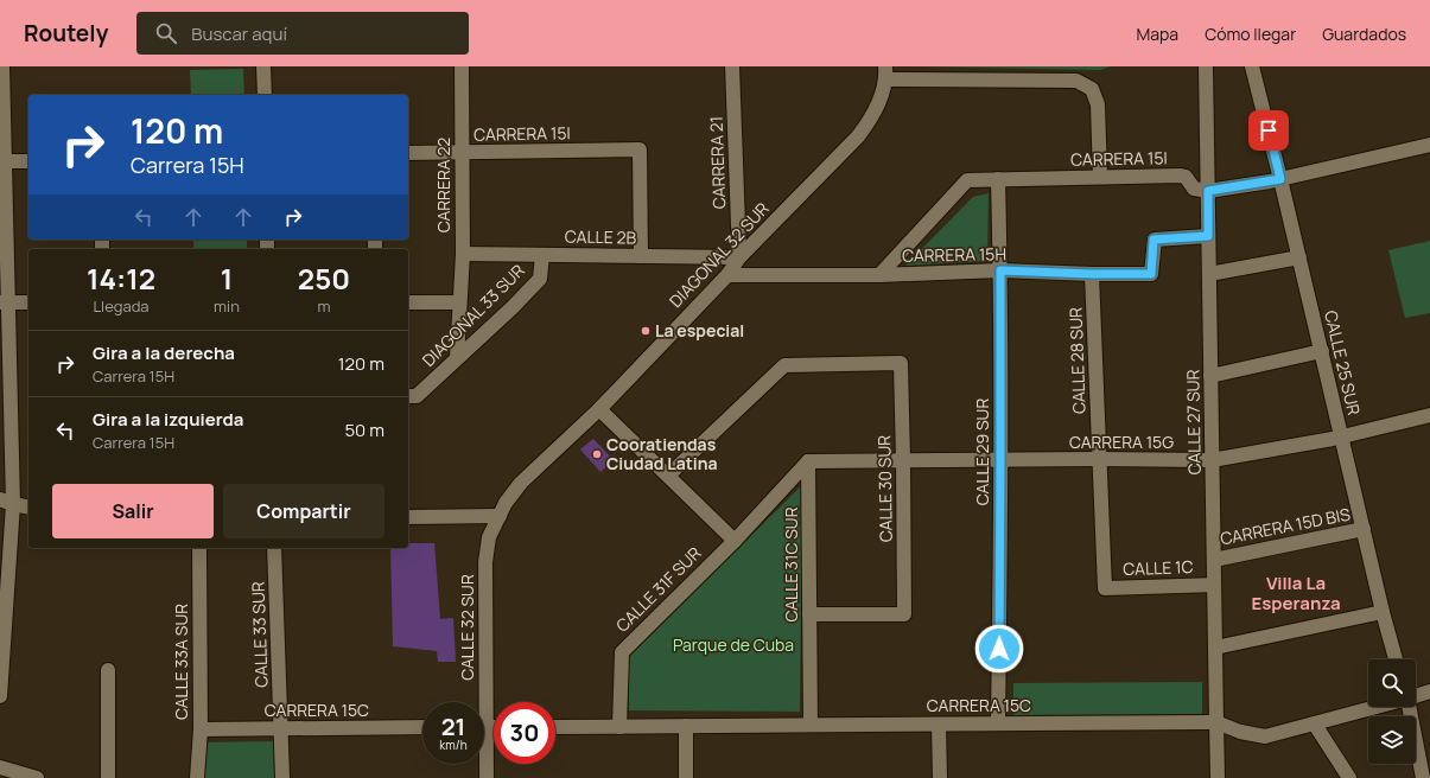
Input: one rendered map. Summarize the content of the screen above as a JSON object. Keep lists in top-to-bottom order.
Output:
{
  "streets": {
    "street": [
      "CARRERA 15I",
      "CARRERA 21",
      "CARRERA 22",
      "CALLE 2B",
      "DIAGONAL 32 SUR",
      "CARRERA 15H",
      "DIAGONAL 33 SUR",
      "CALLE 28 SUR",
      "CALLE 25 SUR",
      "CALLE 27 SUR",
      "CARRERA 15G",
      "CALLE 29 SUR",
      "CALLE 30 SUR",
      "CARRERA 15D BIS",
      "CALLE 31C SUR",
      "CALLE 1C",
      "CALLE 31F SUR",
      "CALLE 32 SUR",
      "CALLE 33 SUR",
      "CALLE 33A SUR",
      "CARRERA 15C"
    ]
  },
  "crossings": [
    ["CARRERA 15I", "CARRERA 22"],
    ["CARRERA 15I", "CALLE 2B"],
    ["CARRERA 15I", "CARRERA 15H"],
    ["CARRERA 15I", "CALLE 27 SUR"],
    ["CARRERA 15I", "CALLE 29 SUR"],
    ["CARRERA 21", "CALLE 2B"],
    ["CARRERA 21", "DIAGONAL 32 SUR"],
    ["CARRERA 22", "CALLE 2B"],
    ["CARRERA 22", "DIAGONAL 33 SUR"],
    ["CALLE 2B", "DIAGONAL 32 SUR"],
    ["CALLE 2B", "DIAGONAL 33 SUR"],
    ["DIAGONAL 32 SUR", "CARRERA 15H"],
    ["DIAGONAL 32 SUR", "CALLE 32 SUR"],
    ["CARRERA 15H", "CALLE 28 SUR"],
    ["CARRERA 15H", "CALLE 27 SUR"],
    ["CARRERA 15H", "CALLE 29 SUR"],
    ["CALLE 28 SUR", "CARRERA 15G"],
    ["CALLE 28 SUR", "CALLE 1C"],
    ["CALLE 25 SUR", "CARRERA 15G"],
    ["CALLE 25 SUR", "CARRERA 15D BIS"],
    ["CALLE 27 SUR", "CARRERA 15G"],
    ["CALLE 27 SUR", "CARRERA 15D BIS"],
    ["CALLE 27 SUR", "CALLE 1C"],
    ["CALLE 27 SUR", "CARRERA 15C"],
    ["CARRERA 15G", "CALLE 29 SUR"],
    ["CARRERA 15G", "CALLE 30 SUR"],
    ["CARRERA 15G", "CALLE 31C SUR"],
    ["CARRERA 15G", "CALLE 31F SUR"],
    ["CALLE 29 SUR", "CARRERA 15C"],
    ["CALLE 30 SUR", "CALLE 31C SUR"],
    ["CALLE 31C SUR", "CALLE 31F SUR"],
    ["CALLE 31C SUR", "CARRERA 15C"],
    ["CALLE 31F SUR", "CARRERA 15C"],
    ["CALLE 33 SUR", "CARRERA 15C"],
    ["CALLE 33A SUR", "CARRERA 15C"]
  ],
  "districts": ["Villa La Esperanza"],
  "parks": ["Parque de Cuba"],
  "places": ["La especial", "Cooratiendas Ciudad Latina"],
  "page": {
    "header": "Routely",
    "search": "Buscar aquí",
    "nav": ["Mapa", "Cómo llegar", "Guardados"],
    "turn": ["120 m", "Carrera 15H"],
    "eta": [
      "14:12",
      "Llegada",
      "1",
      "min",
      "250",
      "m"
    ],
    "list": [
      {
        "name": "Gira a la derecha",
        "note": "Carrera 15H",
        "value": "120 m"
      },
      {
        "name": "Gira a la izquierda",
        "note": "Carrera 15H",
        "value": "50 m"
      }
    ],
    "buttons": ["Salir", "Compartir"],
    "speed": "21 km/h",
    "limit": "30"
  }
}
